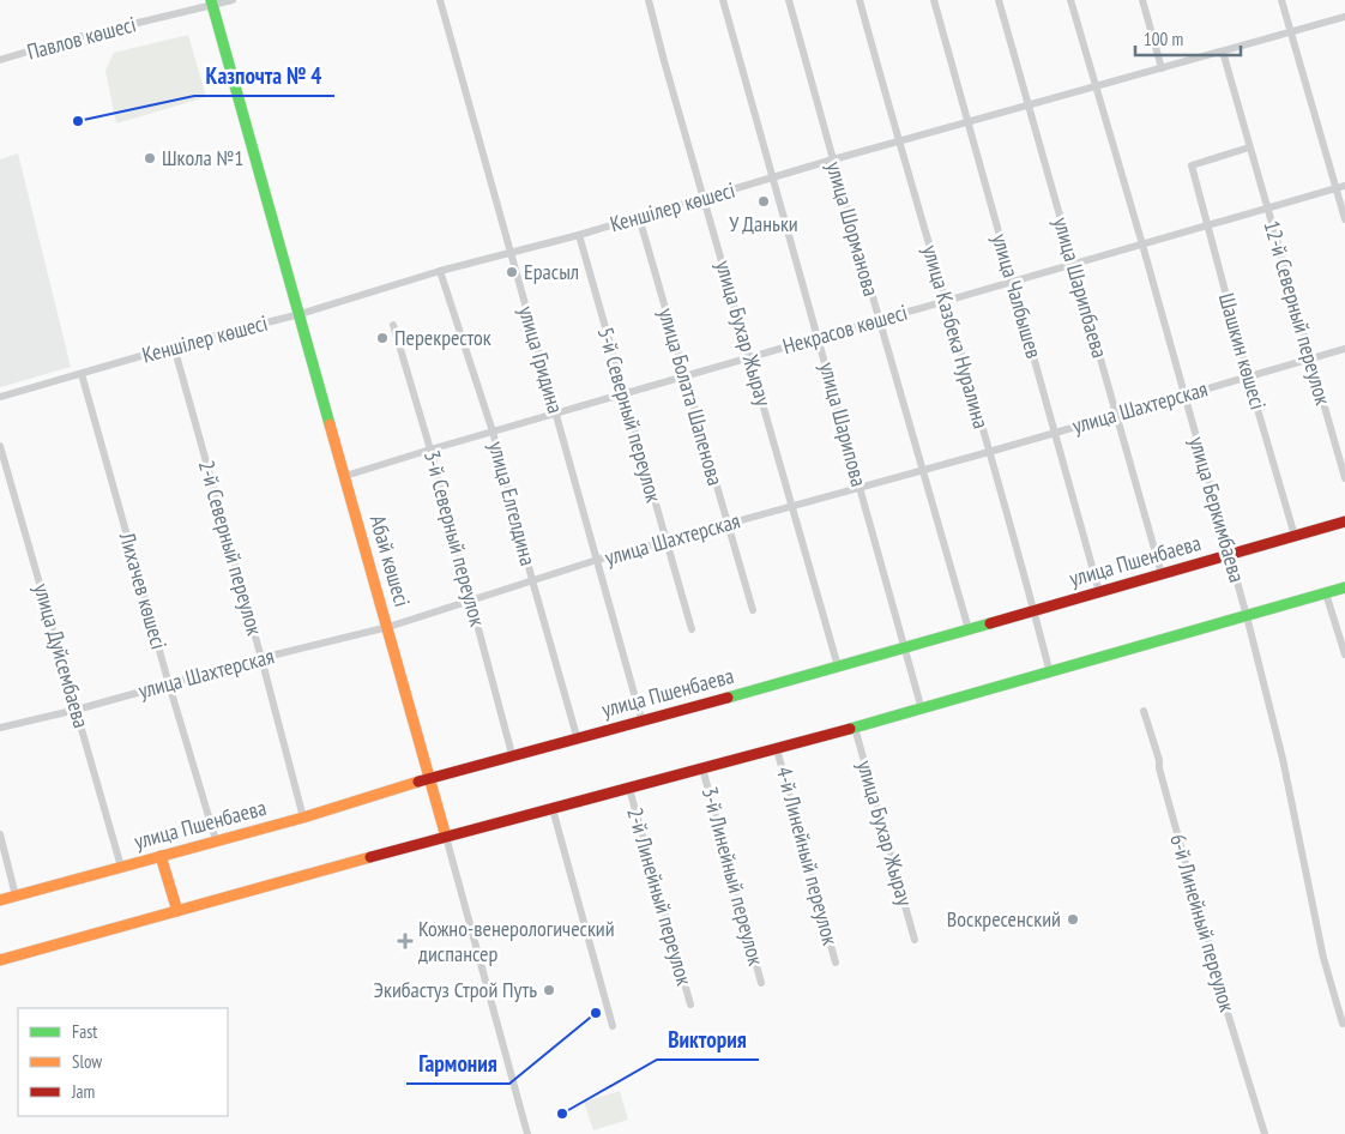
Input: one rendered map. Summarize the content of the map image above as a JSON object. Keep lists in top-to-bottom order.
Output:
{
  "streets": {
    "street": [
      "Павлов көшесі",
      "Кеншілер көшесі",
      "улица Шорманова",
      "улица Шарипбаева",
      "улица Чалбышев",
      "12-й Северный переулок",
      "Некрасов көшесі",
      "улица Бухар Жырау",
      "улица Казбека Нуралина",
      "Шашкин көшесі",
      "улица Гридина",
      "улица Болата Шапенова",
      "улица Шахтерская",
      "5-й Северный переулок",
      "улица Шарипова",
      "улица Елгелдина",
      "улица Беркимбаева",
      "3-й Северный переулок",
      "2-й Северный переулок",
      "Абай көшесі",
      "улица Пшенбаева",
      "Лихачев көшесі",
      "улица Дуйсембаева",
      "4-й Линейный переулок",
      "3-й Линейный переулок",
      "2-й Линейный переулок",
      "6-й Линейный переулок"
    ]
  },
  "crossings": [
    ["Павлов көшесі", "Абай көшесі"],
    ["Кеншілер көшесі", "улица Шорманова"],
    ["Кеншілер көшесі", "улица Шарипбаева"],
    ["Кеншілер көшесі", "улица Чалбышев"],
    ["Кеншілер көшесі", "12-й Северный переулок"],
    ["Кеншілер көшесі", "улица Бухар Жырау"],
    ["Кеншілер көшесі", "улица Казбека Нуралина"],
    ["Кеншілер көшесі", "улица Гридина"],
    ["Кеншілер көшесі", "улица Болата Шапенова"],
    ["Кеншілер көшесі", "5-й Северный переулок"],
    ["Кеншілер көшесі", "улица Шарипова"],
    ["Кеншілер көшесі", "улица Елгелдина"],
    ["Кеншілер көшесі", "улица Беркимбаева"],
    ["Кеншілер көшесі", "2-й Северный переулок"],
    ["Кеншілер көшесі", "Абай көшесі"],
    ["Кеншілер көшесі", "Лихачев көшесі"],
    ["улица Шорманова", "Некрасов көшесі"],
    ["улица Шорманова", "улица Шахтерская"],
    ["улица Шорманова", "улица Пшенбаева"],
    ["улица Шарипбаева", "Некрасов көшесі"],
    ["улица Шарипбаева", "улица Шахтерская"],
    ["улица Шарипбаева", "улица Пшенбаева"],
    ["улица Чалбышев", "Некрасов көшесі"],
    ["улица Чалбышев", "улица Шахтерская"],
    ["улица Чалбышев", "улица Пшенбаева"],
    ["12-й Северный переулок", "Некрасов көшесі"],
    ["12-й Северный переулок", "Шашкин көшесі"],
    ["12-й Северный переулок", "улица Шахтерская"],
    ["Некрасов көшесі", "улица Бухар Жырау"],
    ["Некрасов көшесі", "улица Казбека Нуралина"],
    ["Некрасов көшесі", "Шашкин көшесі"],
    ["Некрасов көшесі", "улица Гридина"],
    ["Некрасов көшесі", "улица Болата Шапенова"],
    ["Некрасов көшесі", "5-й Северный переулок"],
    ["Некрасов көшесі", "улица Шарипова"],
    ["Некрасов көшесі", "улица Елгелдина"],
    ["Некрасов көшесі", "улица Беркимбаева"],
    ["Некрасов көшесі", "3-й Северный переулок"],
    ["Некрасов көшесі", "Абай көшесі"],
    ["улица Бухар Жырау", "улица Шахтерская"],
    ["улица Бухар Жырау", "улица Пшенбаева"],
    ["улица Казбека Нуралина", "улица Шахтерская"],
    ["улица Казбека Нуралина", "улица Пшенбаева"],
    ["Шашкин көшесі", "улица Шахтерская"],
    ["Шашкин көшесі", "улица Пшенбаева"],
    ["улица Гридина", "улица Шахтерская"],
    ["улица Гридина", "улица Пшенбаева"],
    ["улица Болата Шапенова", "улица Шахтерская"],
    ["улица Шахтерская", "5-й Северный переулок"],
    ["улица Шахтерская", "улица Шарипова"],
    ["улица Шахтерская", "улица Елгелдина"],
    ["улица Шахтерская", "улица Беркимбаева"],
    ["улица Шахтерская", "3-й Северный переулок"],
    ["улица Шахтерская", "2-й Северный переулок"],
    ["улица Шахтерская", "Абай көшесі"],
    ["улица Шахтерская", "Лихачев көшесі"],
    ["улица Шахтерская", "улица Дуйсембаева"],
    ["улица Шарипова", "улица Пшенбаева"],
    ["улица Елгелдина", "улица Пшенбаева"],
    ["улица Беркимбаева", "улица Пшенбаева"],
    ["3-й Северный переулок", "улица Пшенбаева"],
    ["2-й Северный переулок", "улица Пшенбаева"],
    ["Абай көшесі", "улица Пшенбаева"],
    ["улица Пшенбаева", "Лихачев көшесі"],
    ["улица Пшенбаева", "улица Дуйсембаева"]
  ],
  "places": {
    "other": [
      "Казпочта № 4",
      "Школа №1",
      "У Даньки",
      "Ерасыл",
      "Перекресток",
      "Воскресенский",
      "Экибастуз Строй Путь",
      "Гармония",
      "Виктория"
    ],
    "health": ["Кожно-венерологический диспансер"]
  },
  "legend": ["Fast", "Slow", "Jam"],
  "scale_bar": "100 m"
}
